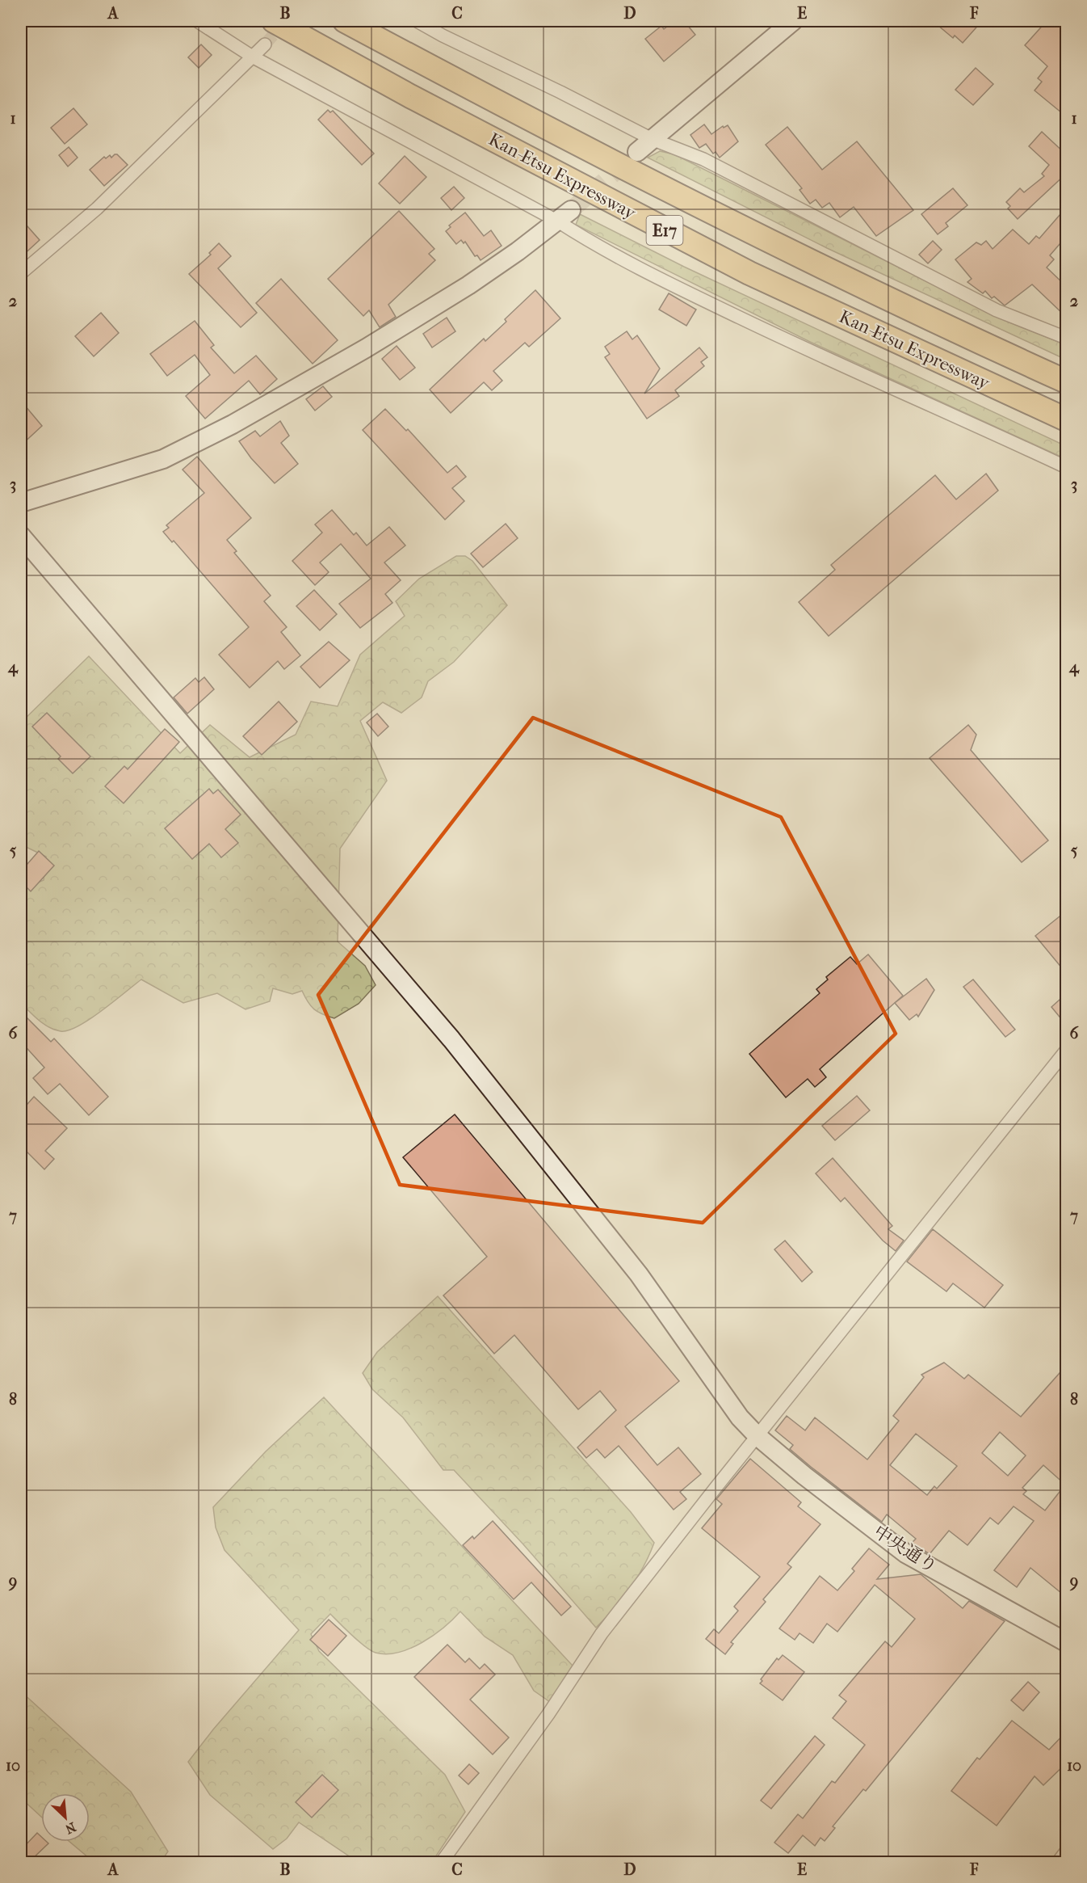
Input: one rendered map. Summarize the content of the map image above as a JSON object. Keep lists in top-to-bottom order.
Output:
{
  "streets": {
    "highway": ["Kan-Etsu Expressway", "E17"],
    "street": ["中央通り"]
  },
  "north": "bottom right",
  "grid": {
    "columns": [
      "A",
      "B",
      "C",
      "D",
      "E",
      "F"
    ],
    "rows": [
      "1",
      "2",
      "3",
      "4",
      "5",
      "6",
      "7",
      "8",
      "9",
      "10"
    ]
  }
}
